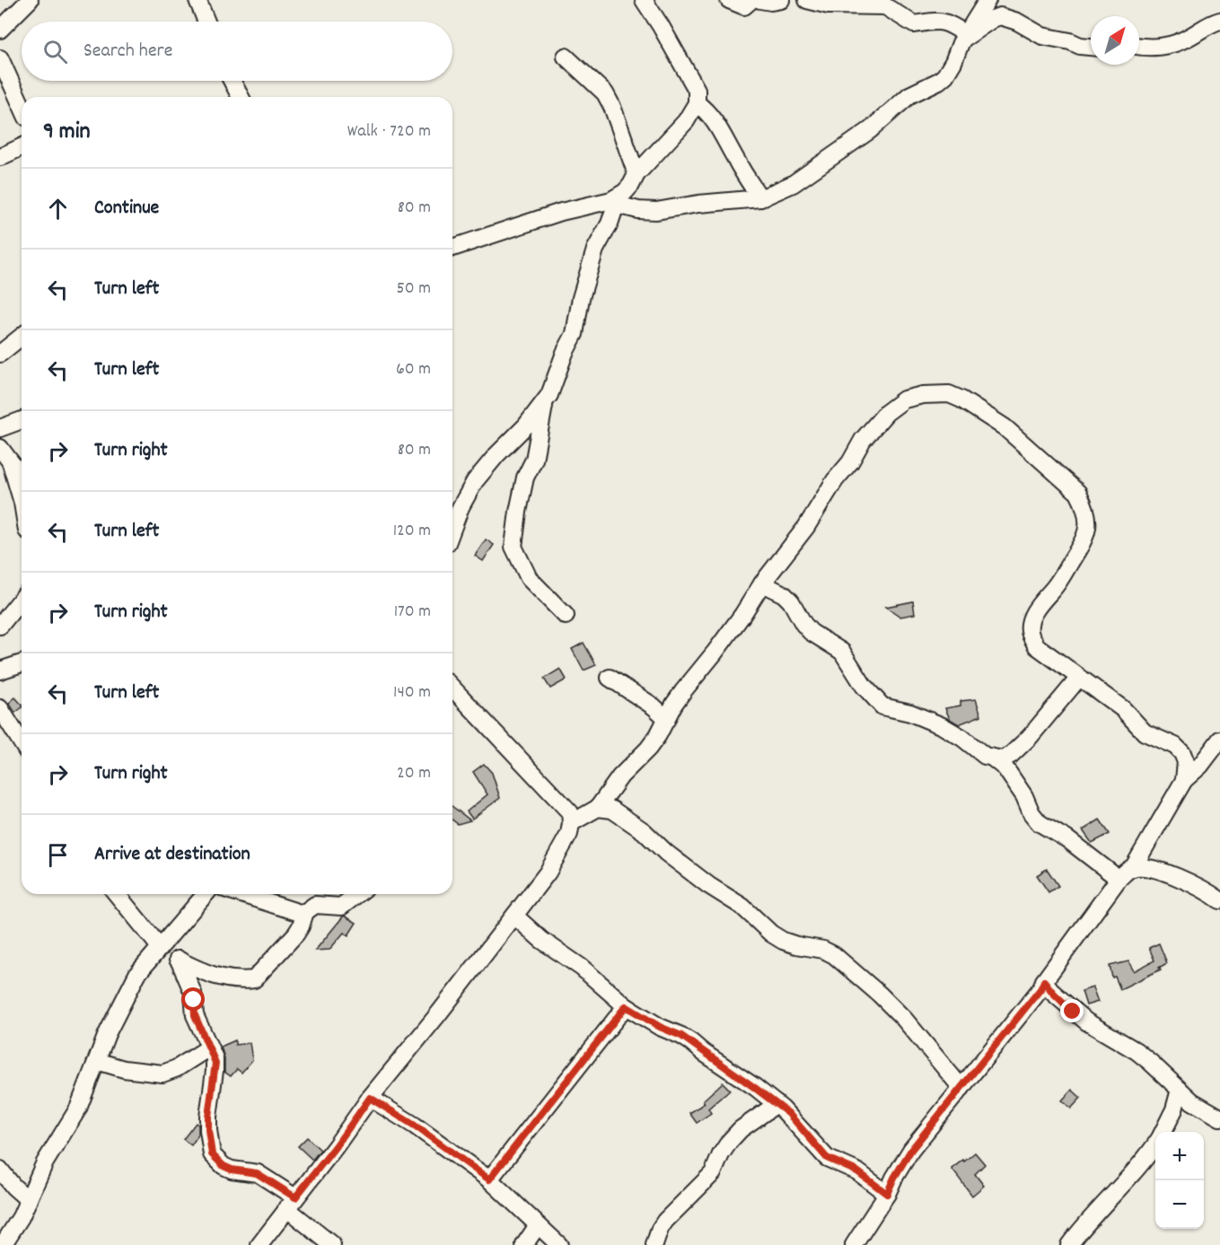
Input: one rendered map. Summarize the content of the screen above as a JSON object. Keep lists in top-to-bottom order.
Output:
{
  "north": "top right",
  "page": {
    "search": "Search here",
    "heading": ["9 min", "Walk · 720 m"],
    "list": [
      ["Continue", "80 m"],
      ["Turn left", "50 m"],
      ["Turn left", "60 m"],
      ["Turn right", "80 m"],
      ["Turn left", "120 m"],
      ["Turn right", "170 m"],
      ["Turn left", "140 m"],
      ["Turn right", "20 m"],
      "Arrive at destination"
    ],
    "map_buttons": ["+", "−"]
  }
}
